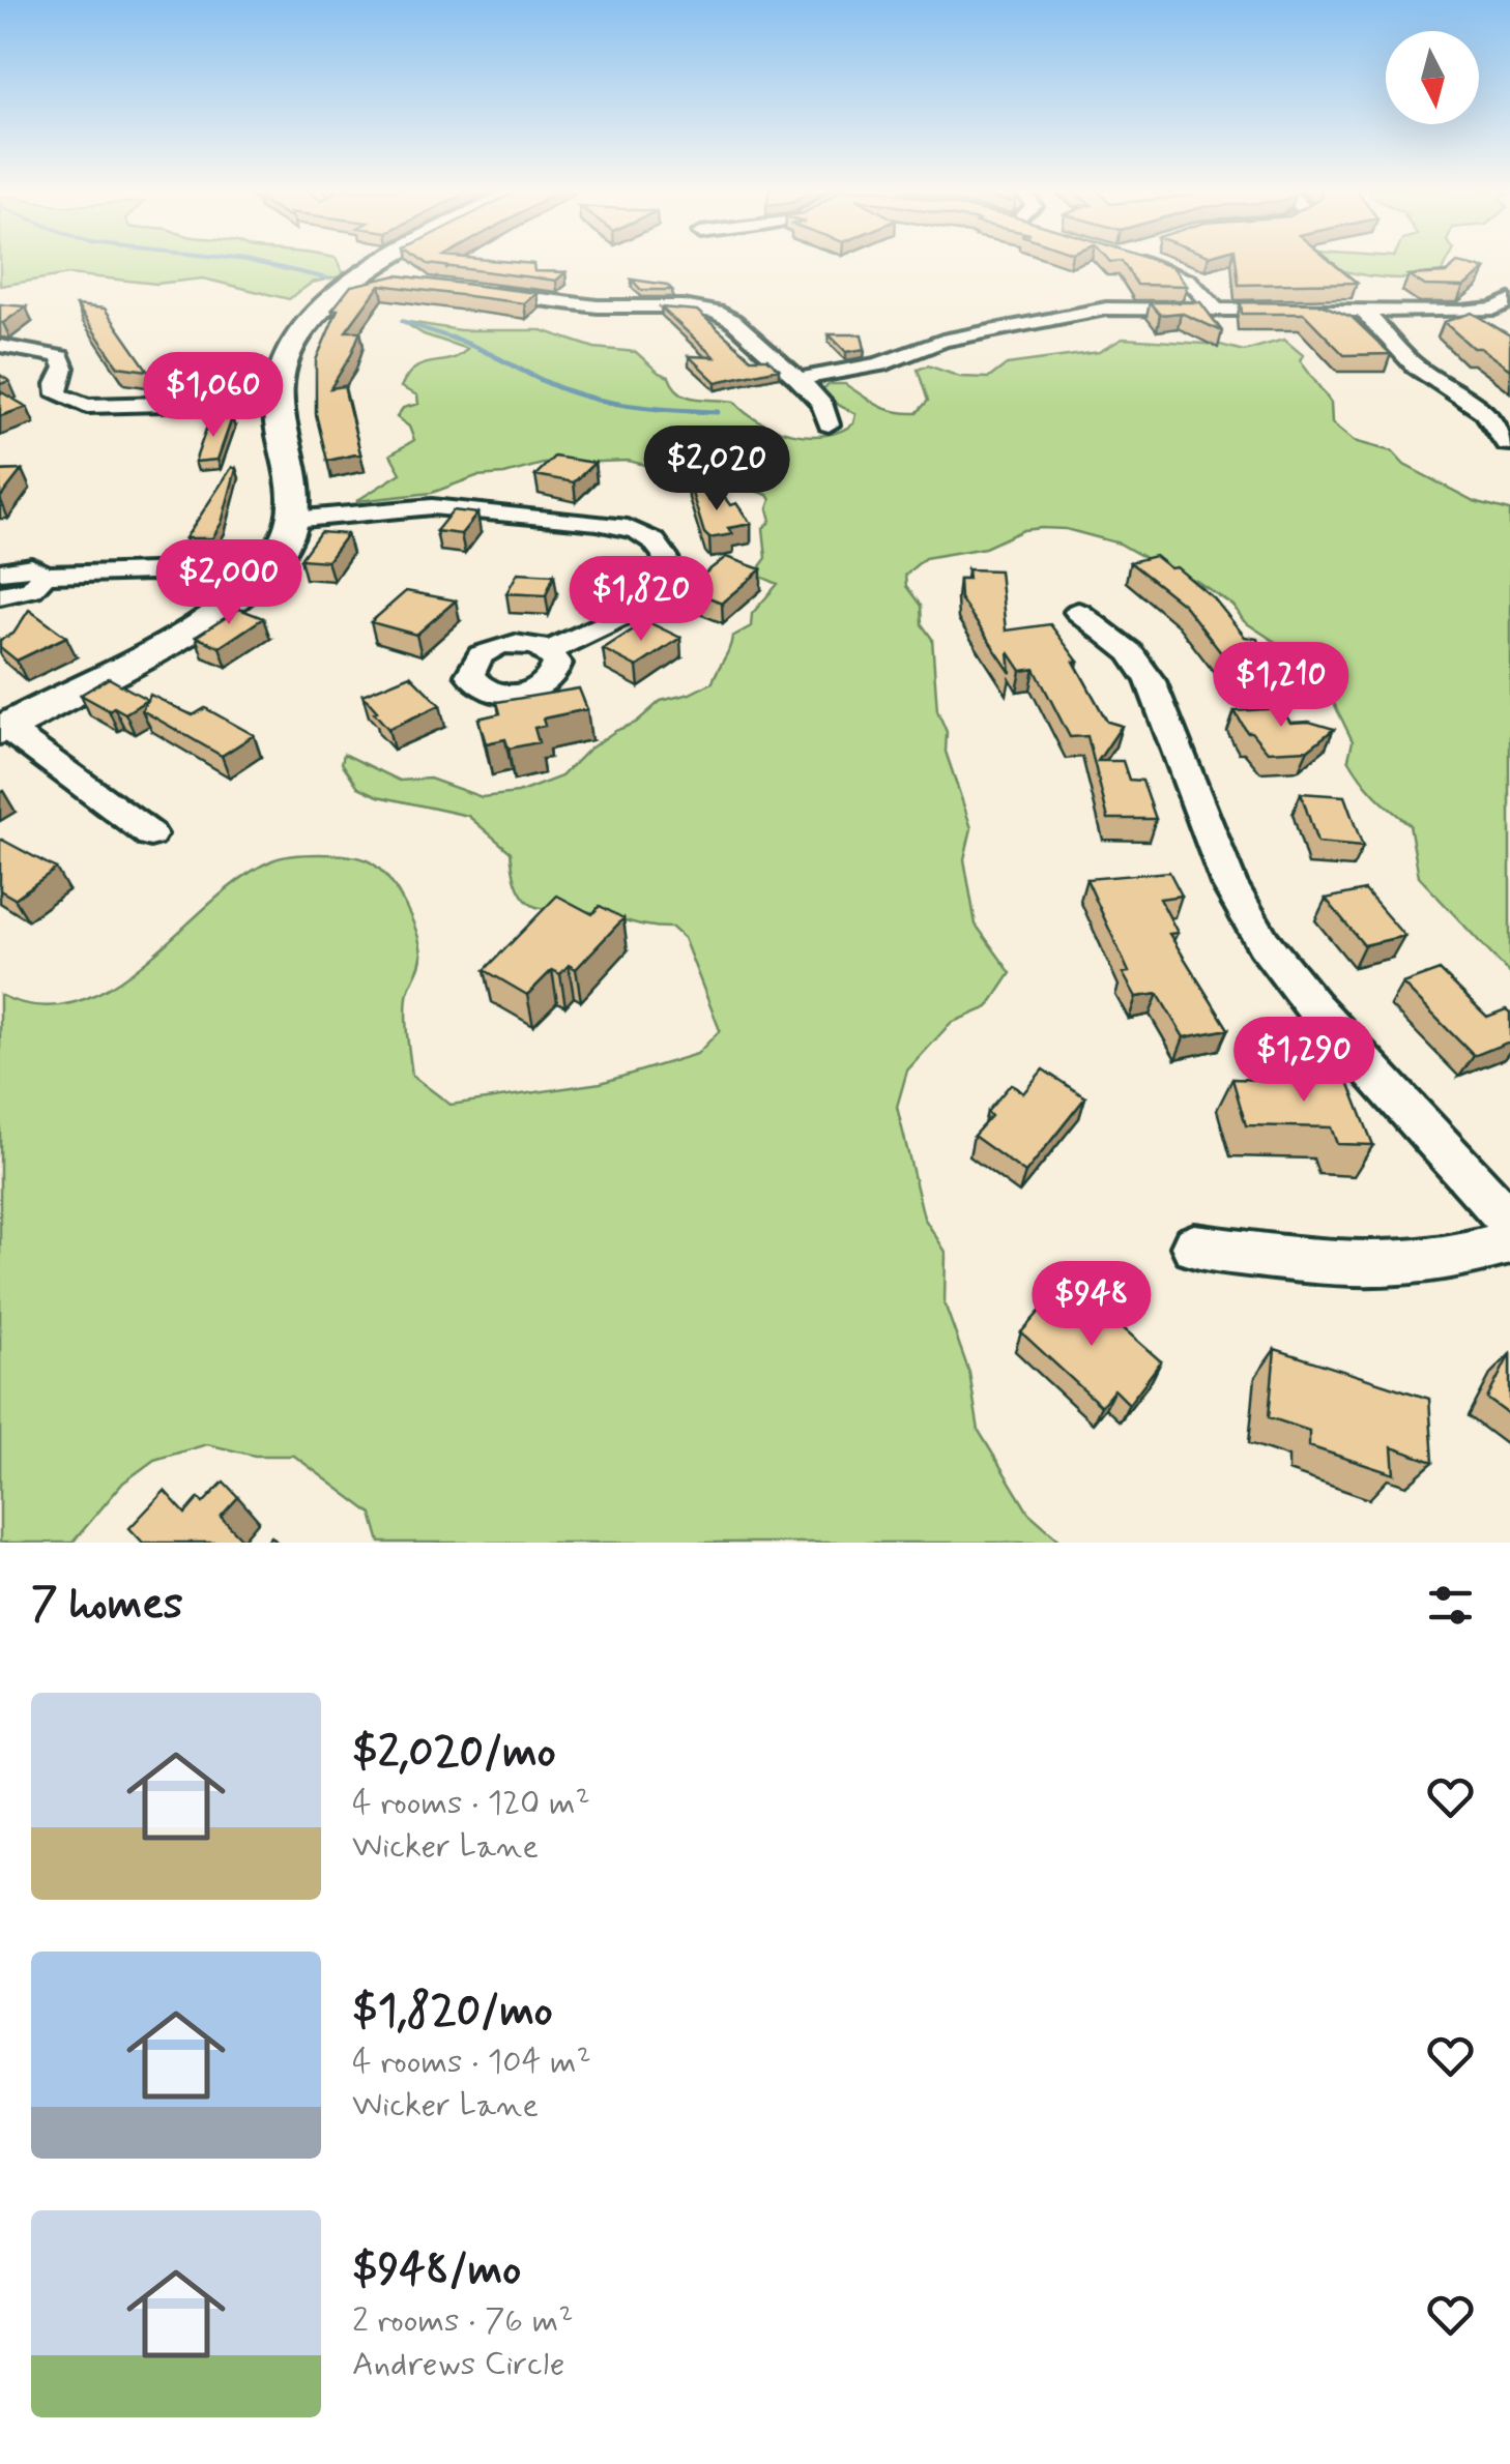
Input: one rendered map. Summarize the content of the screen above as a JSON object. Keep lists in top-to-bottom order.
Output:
{
  "north": "bottom",
  "page": {
    "price": [
      "$1,060",
      "$2,020",
      "$2,000",
      "$1,820",
      "$1,210",
      "$1,290",
      "$948"
    ],
    "heading": "7 homes",
    "list": [
      {
        "name": "$2,020/mo",
        "note": "4 rooms · 120 m² · Wicker Lane"
      },
      {
        "name": "$1,820/mo",
        "note": "4 rooms · 104 m² · Wicker Lane"
      },
      {
        "name": "$948/mo",
        "note": "2 rooms · 76 m² · Andrews Circle"
      }
    ]
  }
}
